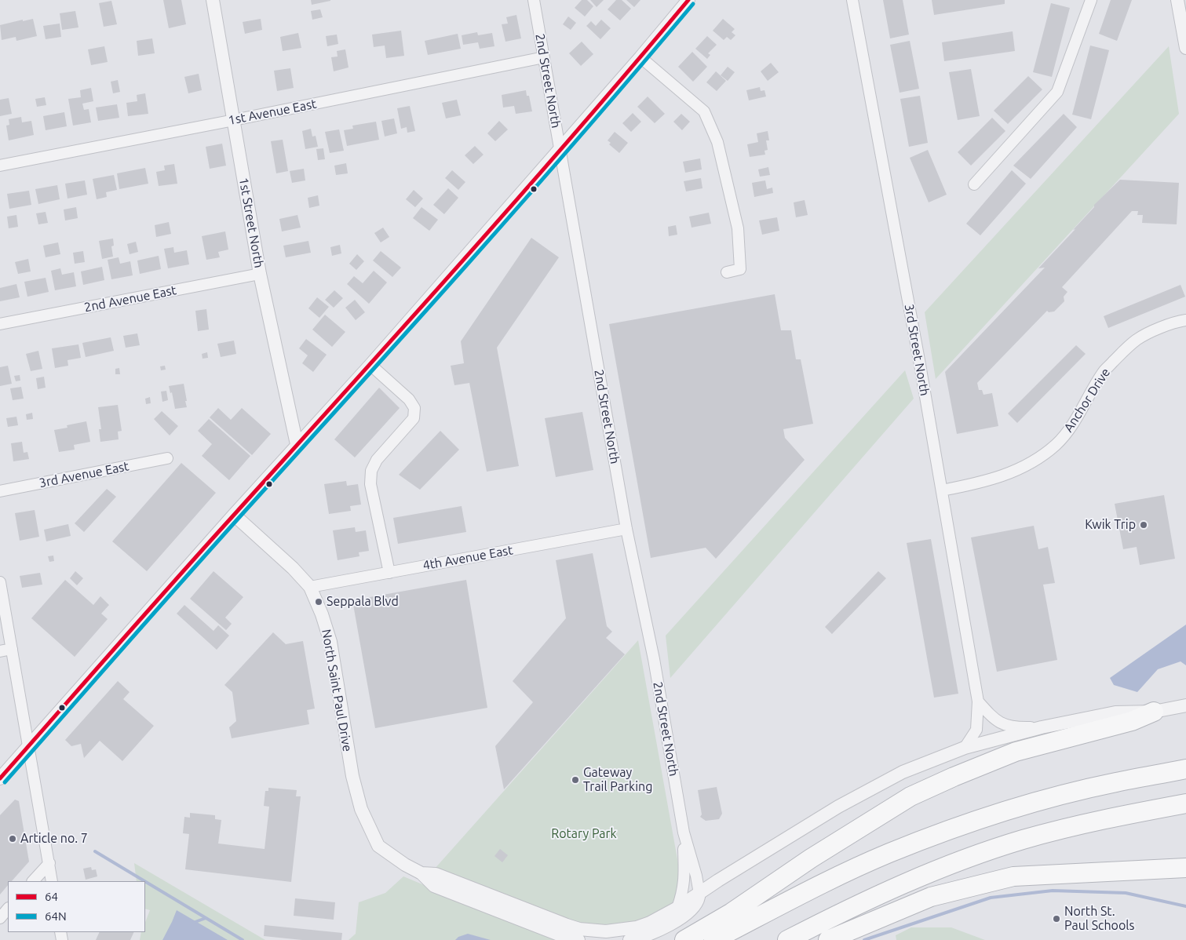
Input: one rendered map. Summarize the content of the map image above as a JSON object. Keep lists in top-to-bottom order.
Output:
{
  "streets": {
    "street": [
      "2nd Street North",
      "1st Avenue East",
      "1st Street North",
      "2nd Avenue East",
      "3rd Street North",
      "Anchor Drive",
      "3rd Avenue East",
      "4th Avenue East",
      "North Saint Paul Drive"
    ]
  },
  "crossings": [
    ["2nd Street North", "1st Avenue East"],
    ["2nd Street North", "4th Avenue East"],
    ["2nd Street North", "North Saint Paul Drive"],
    ["1st Avenue East", "1st Street North"],
    ["1st Street North", "2nd Avenue East"],
    ["3rd Street North", "Anchor Drive"],
    ["3rd Street North", "North Saint Paul Drive"],
    ["4th Avenue East", "North Saint Paul Drive"]
  ],
  "parks": ["Rotary Park"],
  "places": [
    "Kwik Trip",
    "Seppala Blvd",
    "Gateway Trail Parking",
    "Article no. 7",
    "North St. Paul Schools"
  ],
  "lines": ["transit line 64", "transit line 64N"],
  "legend": ["64", "64N"]
}
